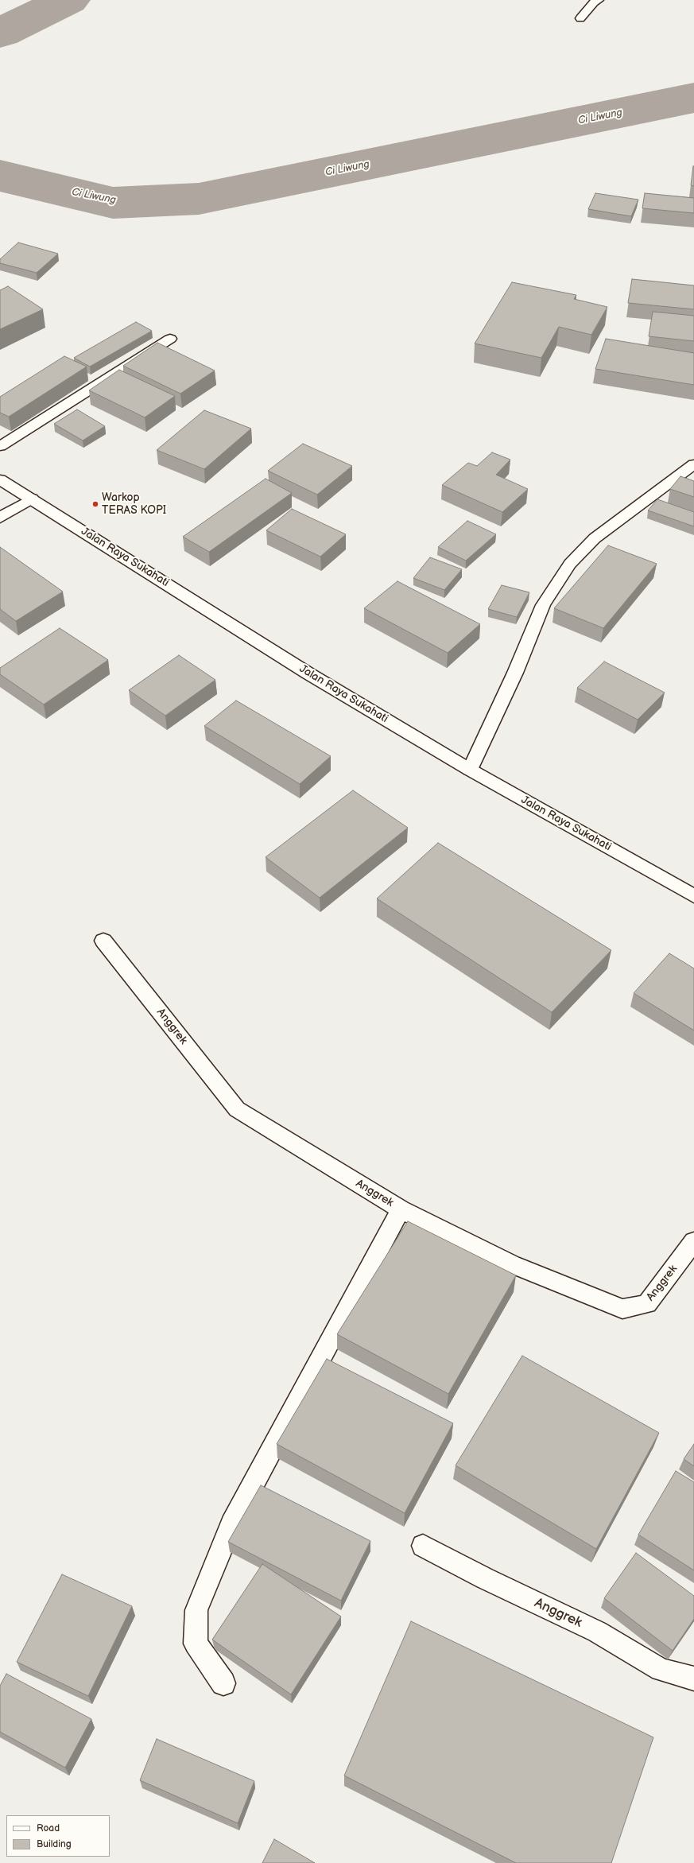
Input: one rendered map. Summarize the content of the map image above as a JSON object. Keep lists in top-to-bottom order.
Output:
{
  "streets": {
    "street": ["Jalan Raya Sukahati", "Anggrek"]
  },
  "water": ["Ci Liwung"],
  "places": ["Warkop TERAS KOPI"],
  "legend": ["Road", "Building"]
}
